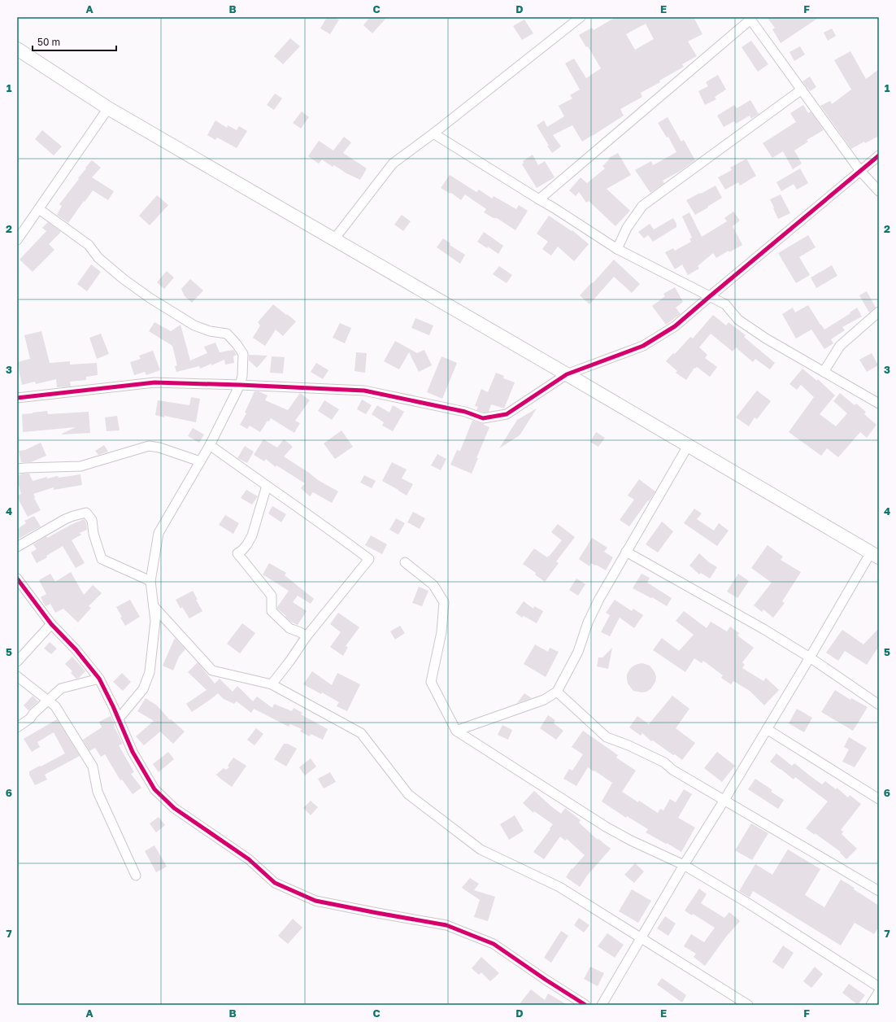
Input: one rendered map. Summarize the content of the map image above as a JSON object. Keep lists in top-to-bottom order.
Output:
{
  "scale_bar": "50 m",
  "grid": {
    "columns": [
      "A",
      "B",
      "C",
      "D",
      "E",
      "F"
    ],
    "rows": [
      "1",
      "2",
      "3",
      "4",
      "5",
      "6",
      "7"
    ]
  }
}
